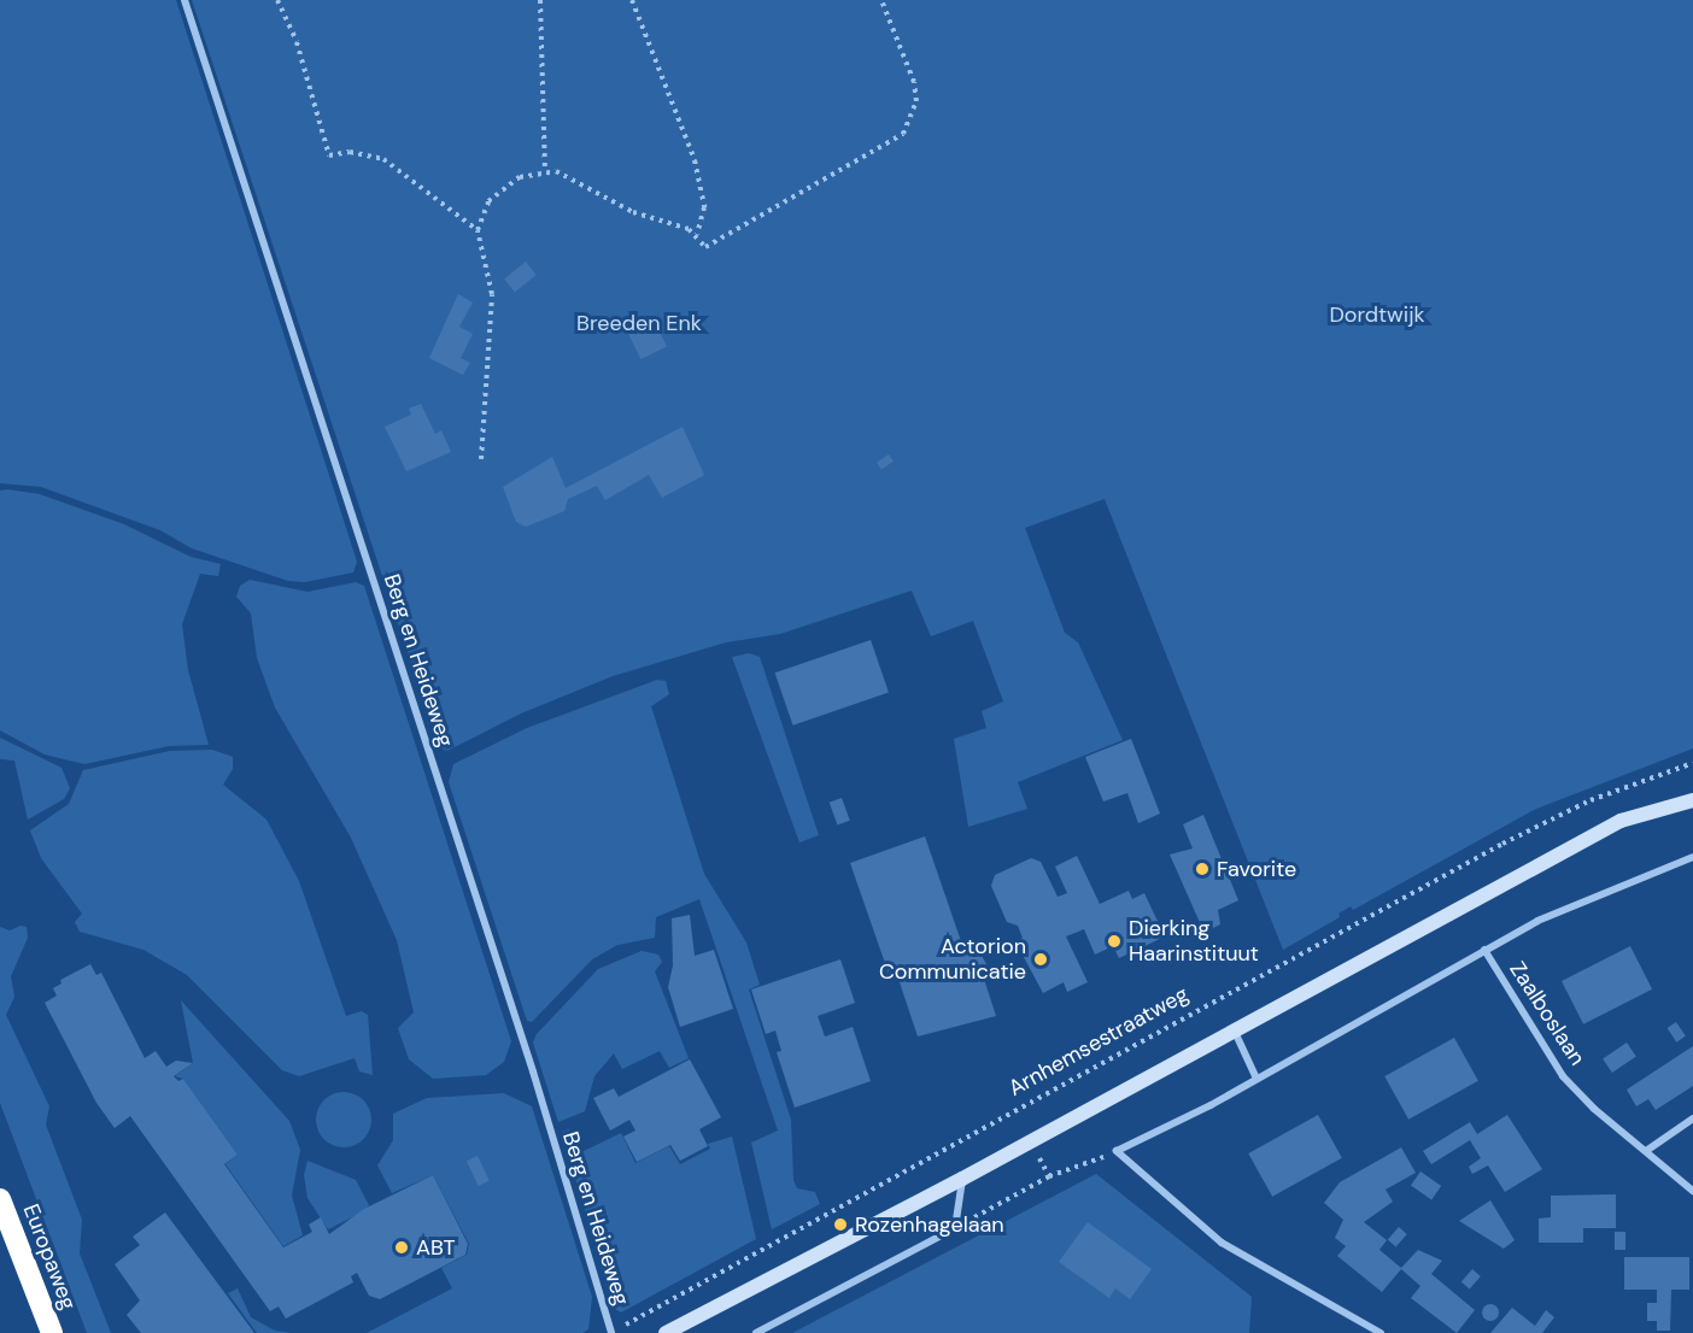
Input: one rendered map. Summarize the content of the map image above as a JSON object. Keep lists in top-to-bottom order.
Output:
{
  "streets": {
    "highway": ["Europaweg"],
    "street": ["Berg en Heideweg", "Zaalboslaan"],
    "path": ["Arnhemsestraatweg"]
  },
  "crossings": [
    ["Berg en Heideweg", "Arnhemsestraatweg"]
  ],
  "parks": ["Dordtwijk", "Breeden Enk"],
  "places": [
    "Favorite",
    "Dierking Haarinstituut",
    "Actorion Communicatie",
    "Rozenhagelaan",
    "ABT"
  ]
}
